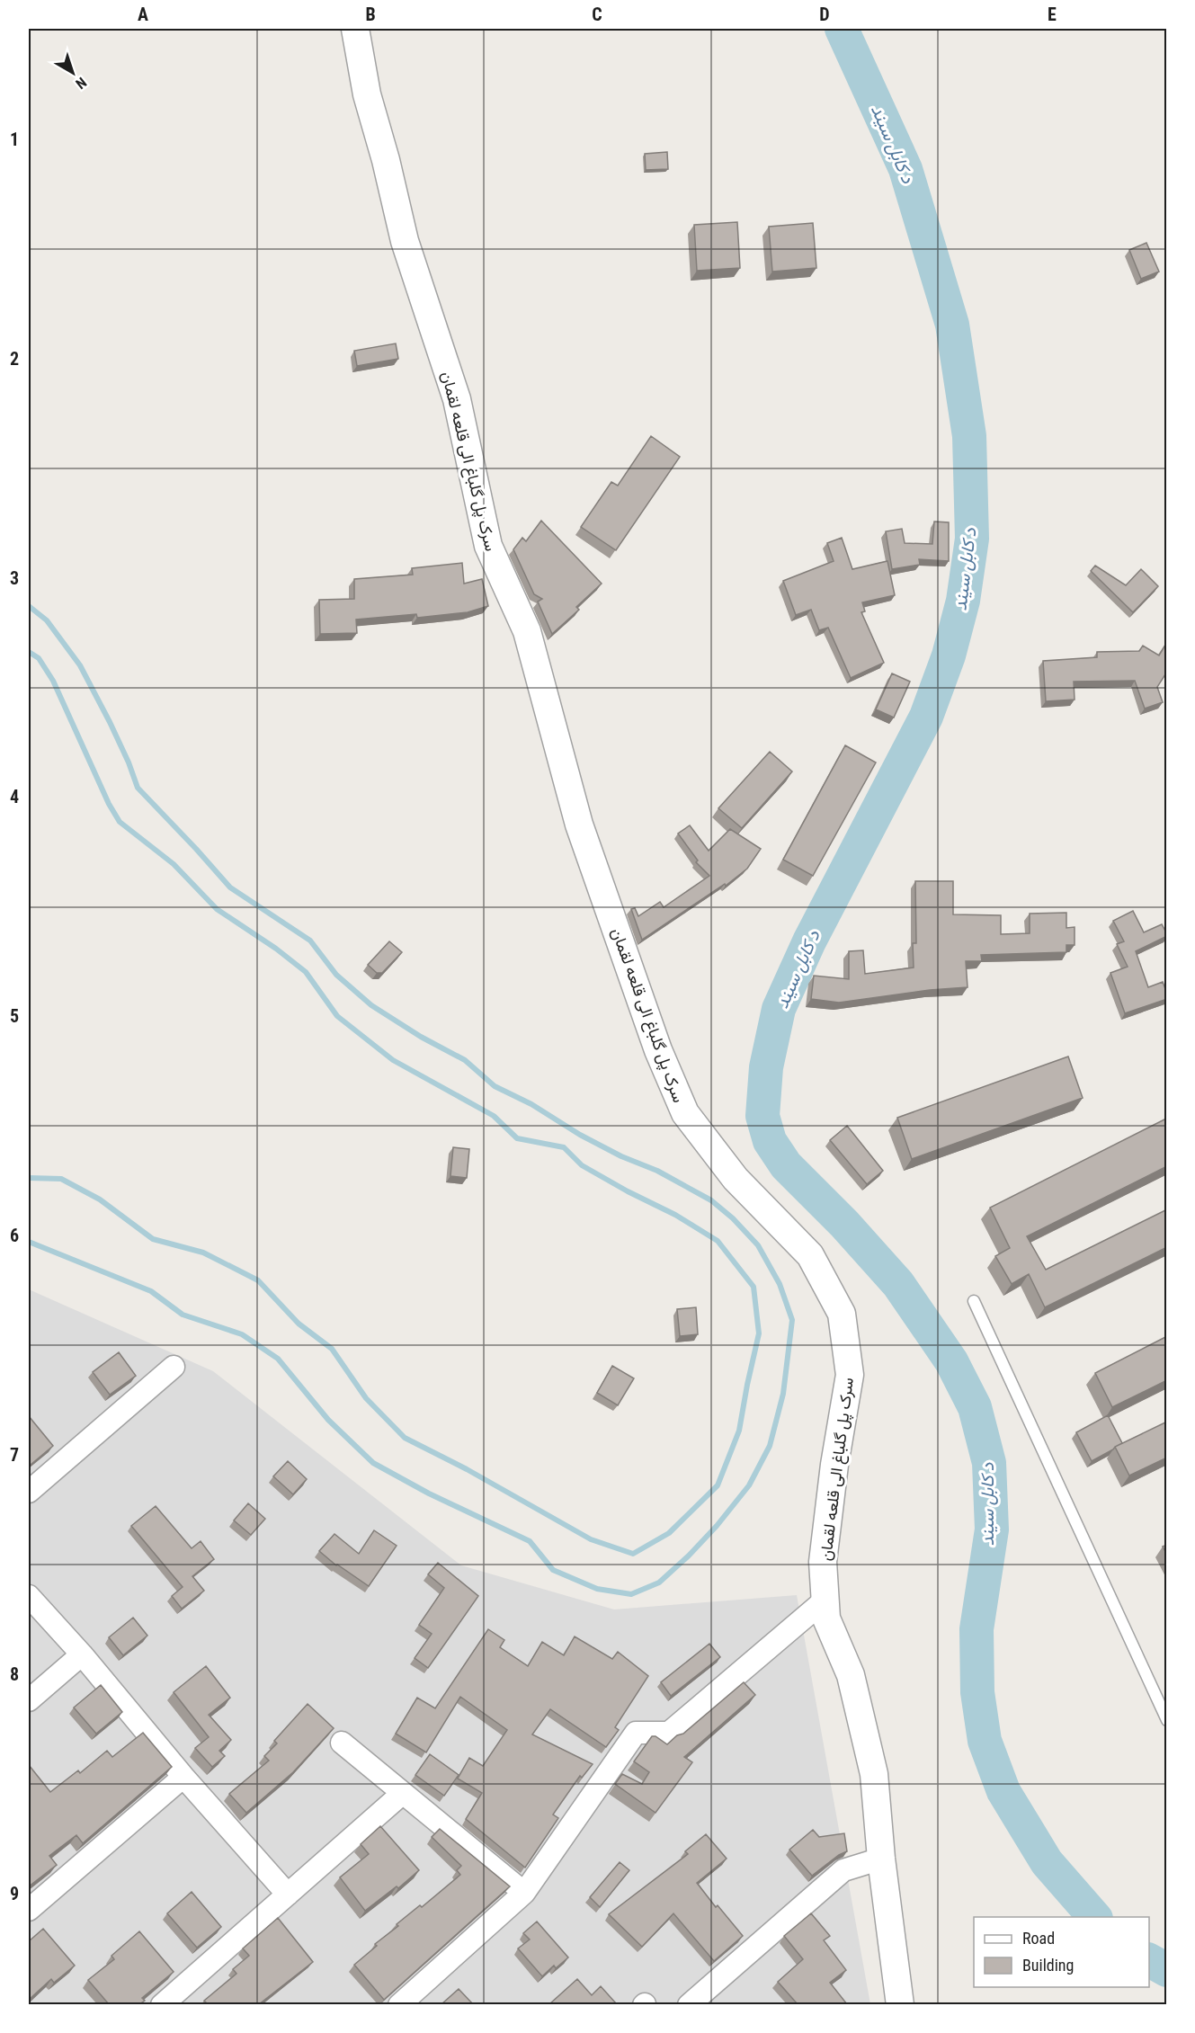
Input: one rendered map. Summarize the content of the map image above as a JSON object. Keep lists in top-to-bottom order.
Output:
{
  "streets": {
    "street": ["سرک پل گلباغ الی قلعه لقمان"]
  },
  "water": ["د کابل سيند"],
  "legend": ["Road", "Building"],
  "north": "bottom right",
  "grid": {
    "columns": [
      "A",
      "B",
      "C",
      "D",
      "E"
    ],
    "rows": [
      "1",
      "2",
      "3",
      "4",
      "5",
      "6",
      "7",
      "8",
      "9"
    ]
  }
}
